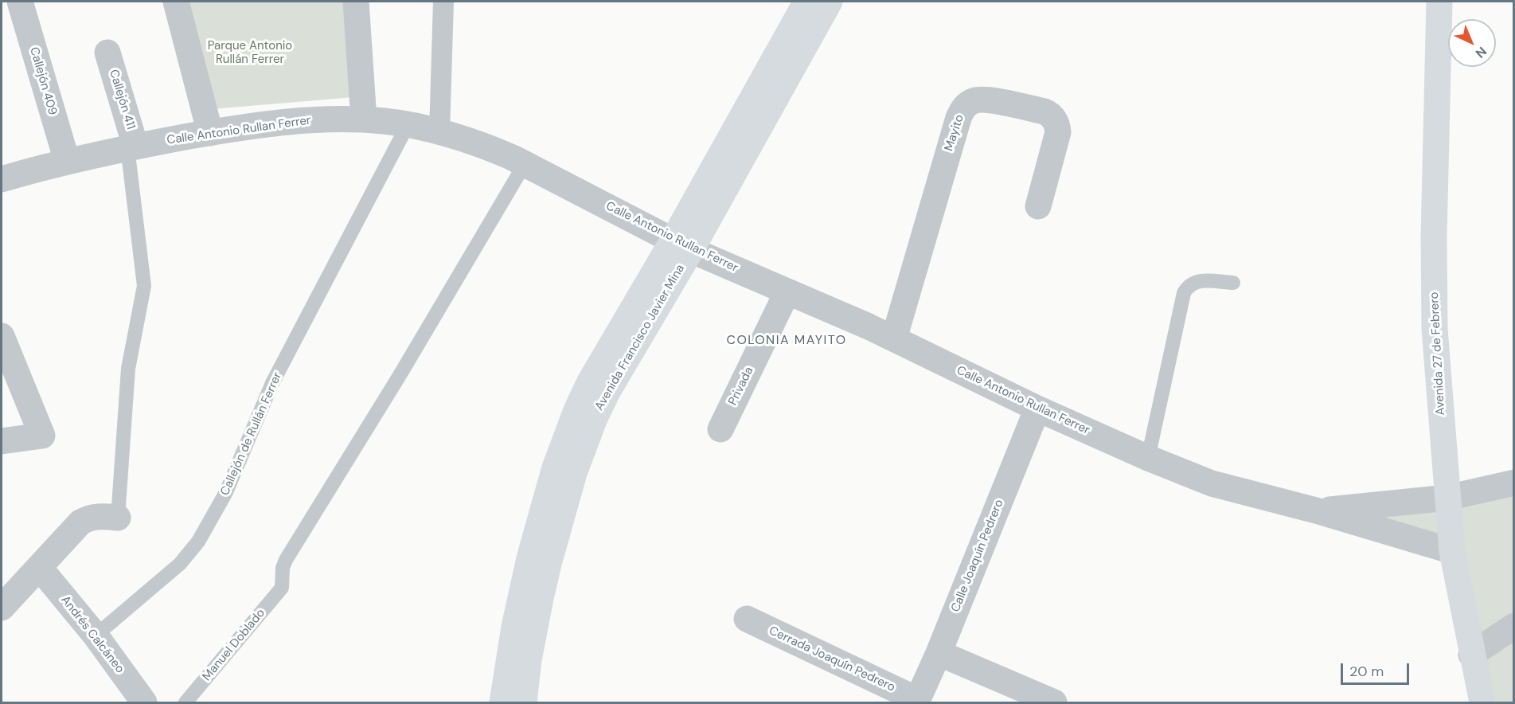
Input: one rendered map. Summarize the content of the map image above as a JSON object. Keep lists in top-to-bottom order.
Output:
{
  "streets": {
    "main road": ["Avenida Francisco Javier Mina", "Avenida 27 de Febrero"],
    "street": [
      "Callejón 409",
      "Callejón 411",
      "Calle Antonio Rullan Ferrer",
      "Mayito",
      "Privada",
      "Calle Joaquín Pedrero",
      "Andrés Calcáneo",
      "Cerrada Joaquín Pedrero"
    ],
    "lane": ["Callejón de Rullán Ferrer", "Manuel Doblado"]
  },
  "crossings": [
    ["Callejón 409", "Calle Antonio Rullan Ferrer"],
    ["Callejón 411", "Calle Antonio Rullan Ferrer"],
    ["Calle Antonio Rullan Ferrer", "Mayito"],
    ["Calle Antonio Rullan Ferrer", "Avenida Francisco Javier Mina"],
    ["Calle Antonio Rullan Ferrer", "Avenida 27 de Febrero"],
    ["Calle Antonio Rullan Ferrer", "Privada"],
    ["Calle Antonio Rullan Ferrer", "Callejón de Rullán Ferrer"],
    ["Calle Antonio Rullan Ferrer", "Calle Joaquín Pedrero"],
    ["Calle Antonio Rullan Ferrer", "Manuel Doblado"],
    ["Callejón de Rullán Ferrer", "Andrés Calcáneo"],
    ["Calle Joaquín Pedrero", "Cerrada Joaquín Pedrero"]
  ],
  "districts": ["COLONIA MAYITO"],
  "parks": ["Parque Antonio Rullán Ferrer"],
  "scale_bar": "20 m",
  "north": "bottom right"
}
